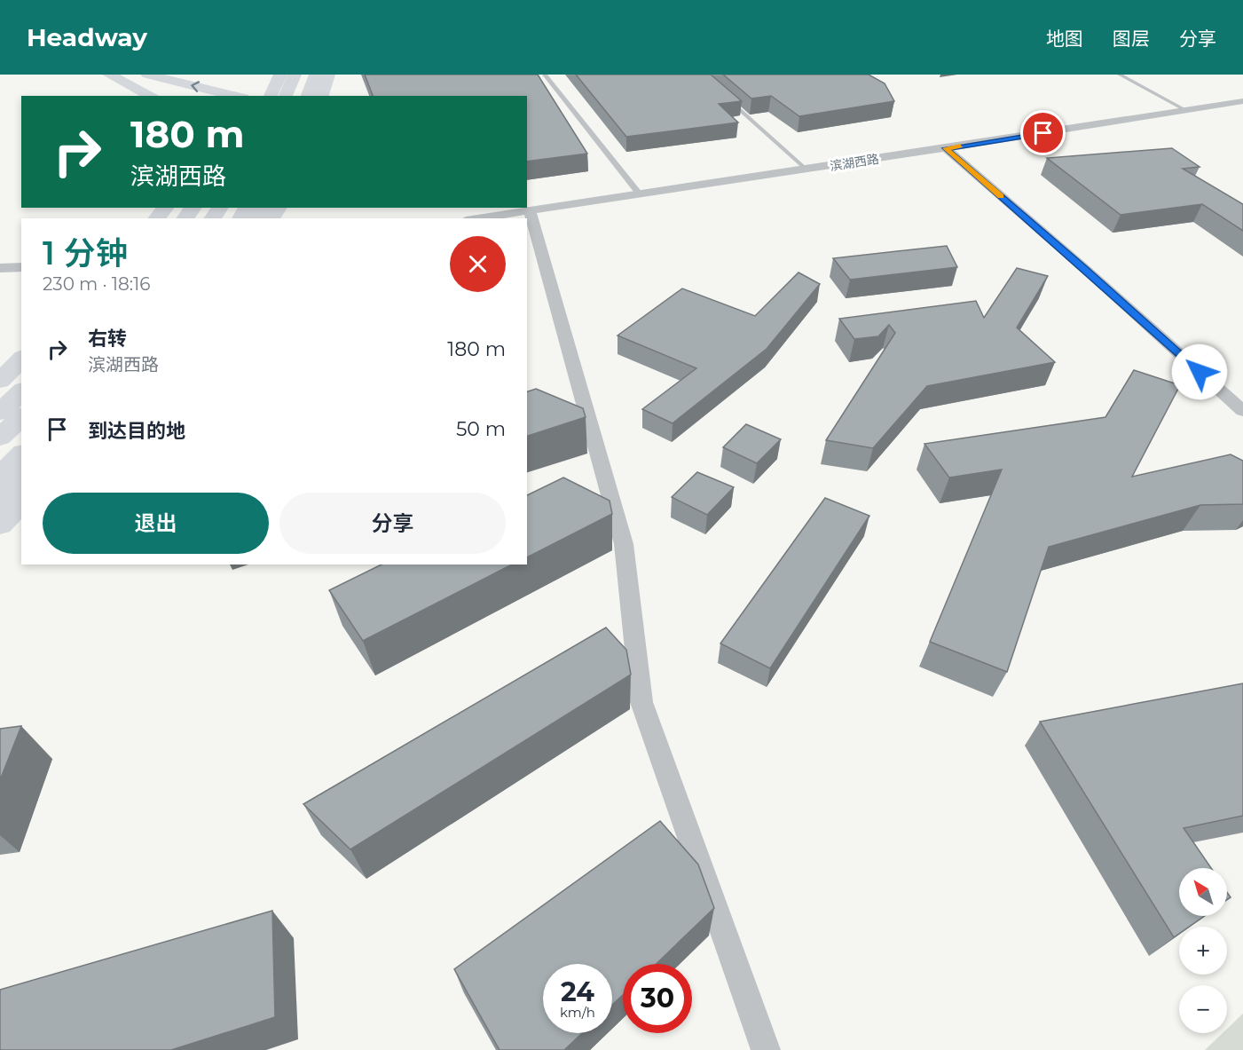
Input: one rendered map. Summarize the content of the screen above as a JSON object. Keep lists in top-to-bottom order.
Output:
{
  "streets": {
    "street": ["滨湖西路"]
  },
  "north": "top left",
  "page": {
    "header": "Headway",
    "nav": ["地图", "图层", "分享"],
    "turn": ["180 m", "滨湖西路"],
    "heading": ["1 分钟", "230 m · 18:16"],
    "list": [
      {
        "name": "右转",
        "note": "滨湖西路",
        "value": "180 m"
      },
      {
        "name": "到达目的地",
        "value": "50 m"
      }
    ],
    "buttons": ["退出", "分享"],
    "map_buttons": ["+", "−"],
    "speed": "24 km/h",
    "limit": "30"
  }
}
